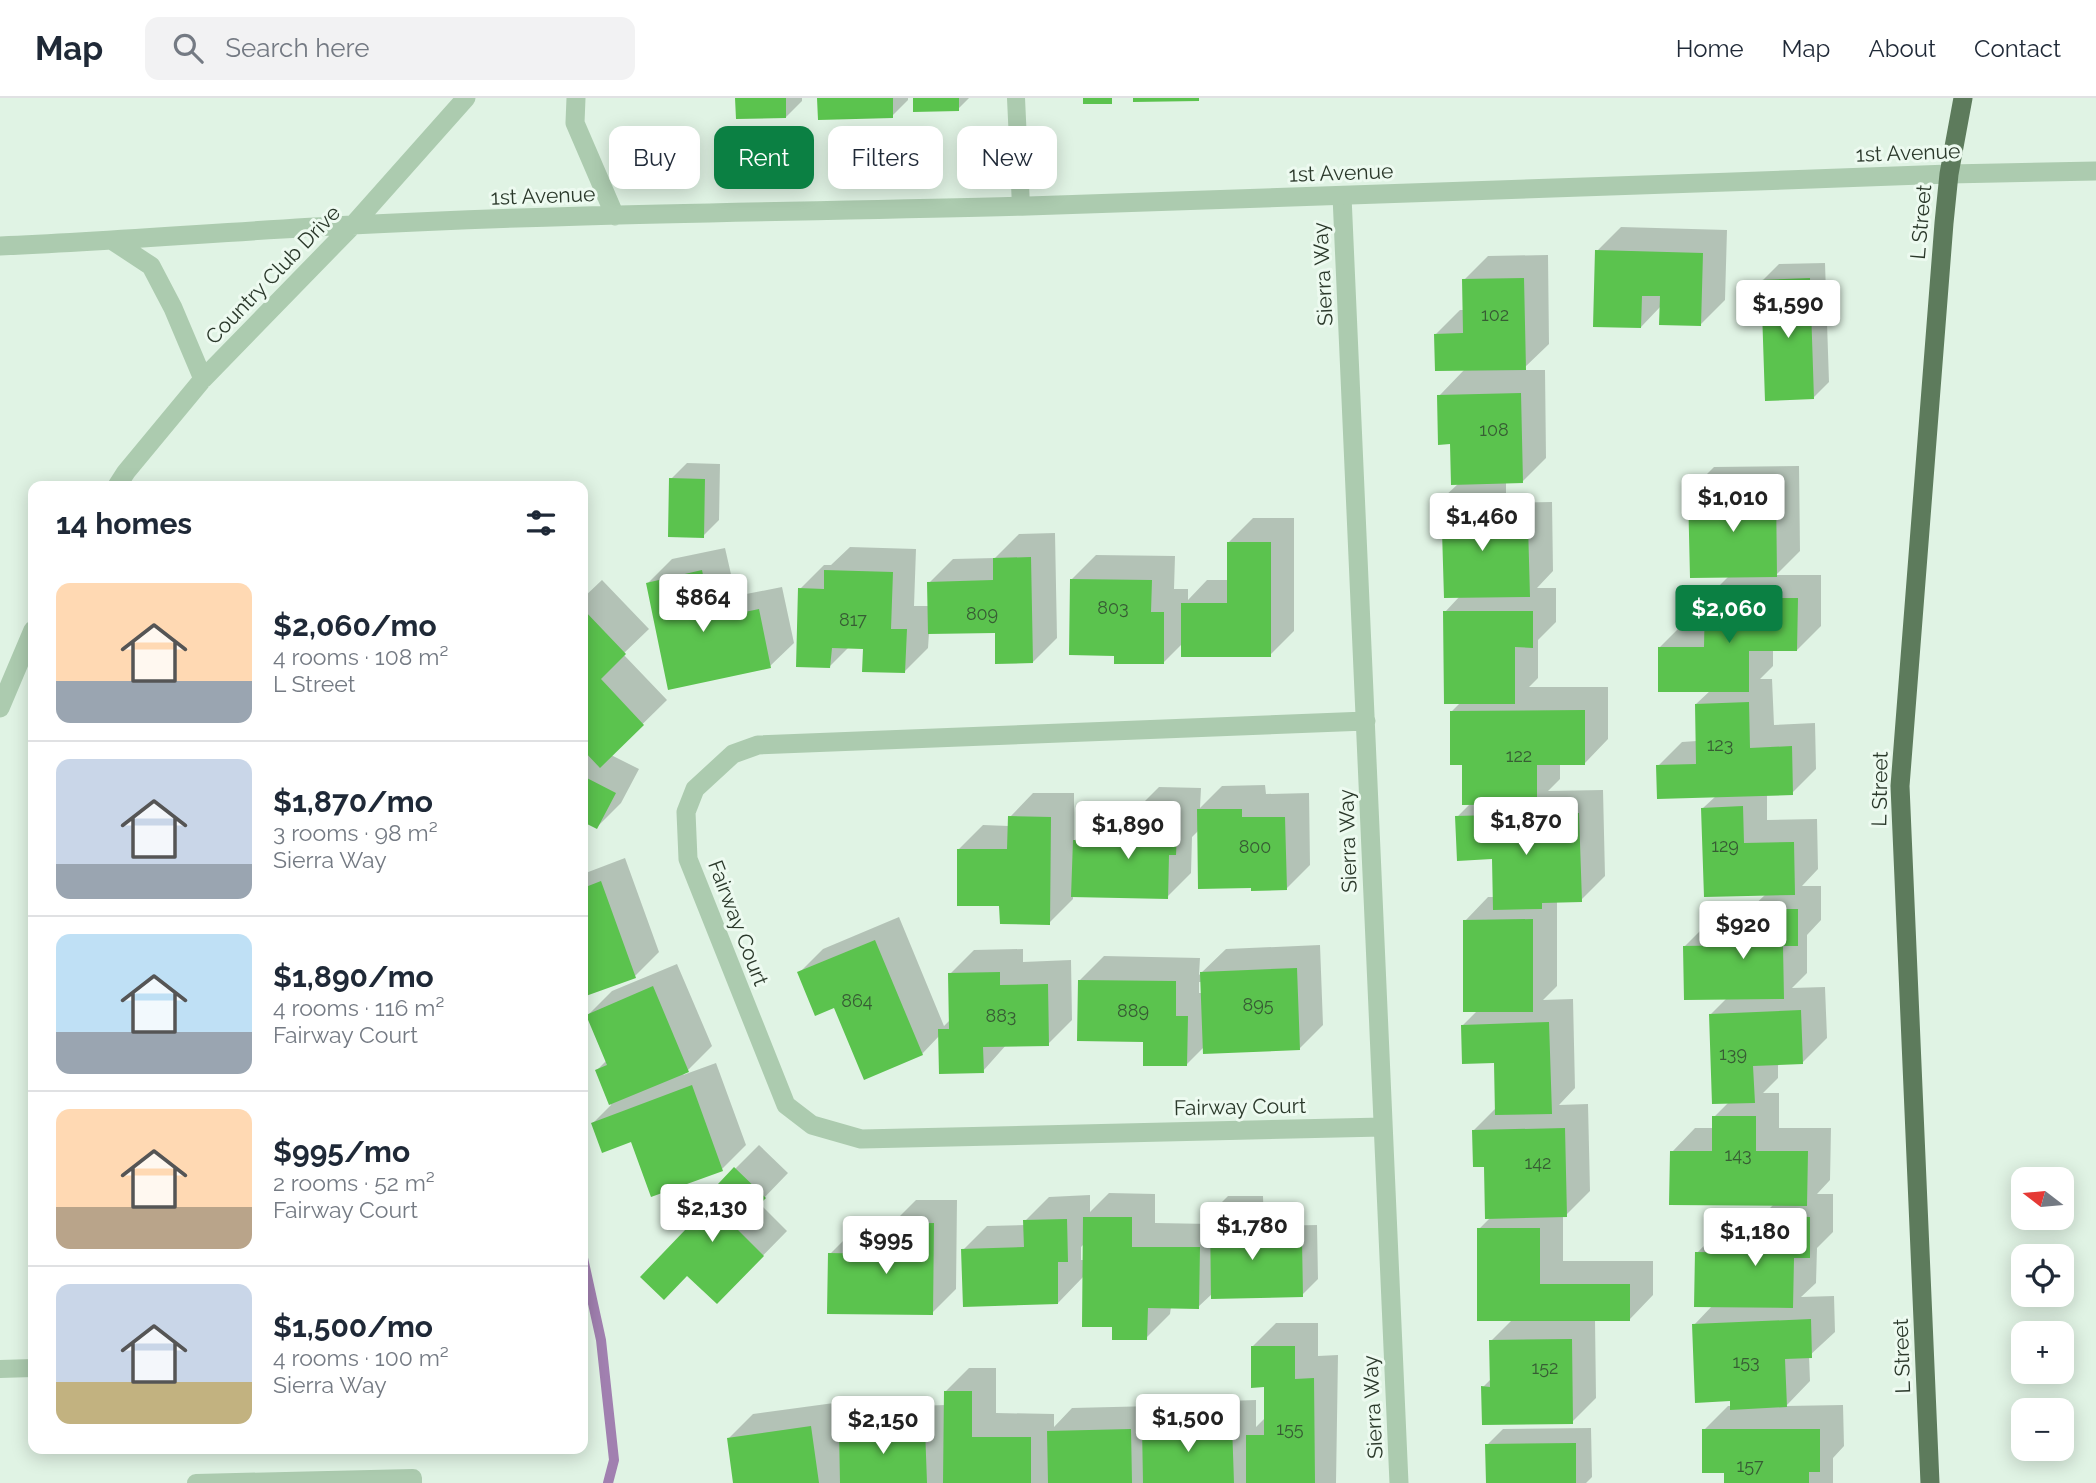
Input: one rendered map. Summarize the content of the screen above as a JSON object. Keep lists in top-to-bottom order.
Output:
{
  "streets": {
    "main road": ["L Street"],
    "street": [
      "1st Avenue",
      "Sierra Way",
      "Country Club Drive",
      "Fairway Court"
    ]
  },
  "crossings": [
    ["1st Avenue", "L Street"],
    ["1st Avenue", "Sierra Way"],
    ["1st Avenue", "Country Club Drive"],
    ["Sierra Way", "Fairway Court"]
  ],
  "house_numbers": [
    "102",
    "108",
    "803",
    "809",
    "817",
    "123",
    "122",
    "129",
    "800",
    "864",
    "895",
    "889",
    "883",
    "139",
    "143",
    "142",
    "153",
    "152",
    "155",
    "157"
  ],
  "north": "left",
  "page": {
    "header": "Map",
    "search": "Search here",
    "nav": [
      "Home",
      "Map",
      "About",
      "Contact"
    ],
    "chip": [
      "Buy",
      "Rent",
      "Filters",
      "New"
    ],
    "price": [
      "$1,590",
      "$1,010",
      "$1,460",
      "$864",
      "$2,060",
      "$1,870",
      "$1,890",
      "$920",
      "$2,130",
      "$1,780",
      "$1,180",
      "$995",
      "$1,500",
      "$2,150"
    ],
    "heading": "14 homes",
    "list": [
      {
        "name": "$2,060/mo",
        "note": "4 rooms · 108 m² · L Street"
      },
      {
        "name": "$1,870/mo",
        "note": "3 rooms · 98 m² · Sierra Way"
      },
      {
        "name": "$1,890/mo",
        "note": "4 rooms · 116 m² · Fairway Court"
      },
      {
        "name": "$995/mo",
        "note": "2 rooms · 52 m² · Fairway Court"
      },
      {
        "name": "$1,500/mo",
        "note": "4 rooms · 100 m² · Sierra Way"
      }
    ],
    "map_buttons": ["+", "−"]
  }
}
